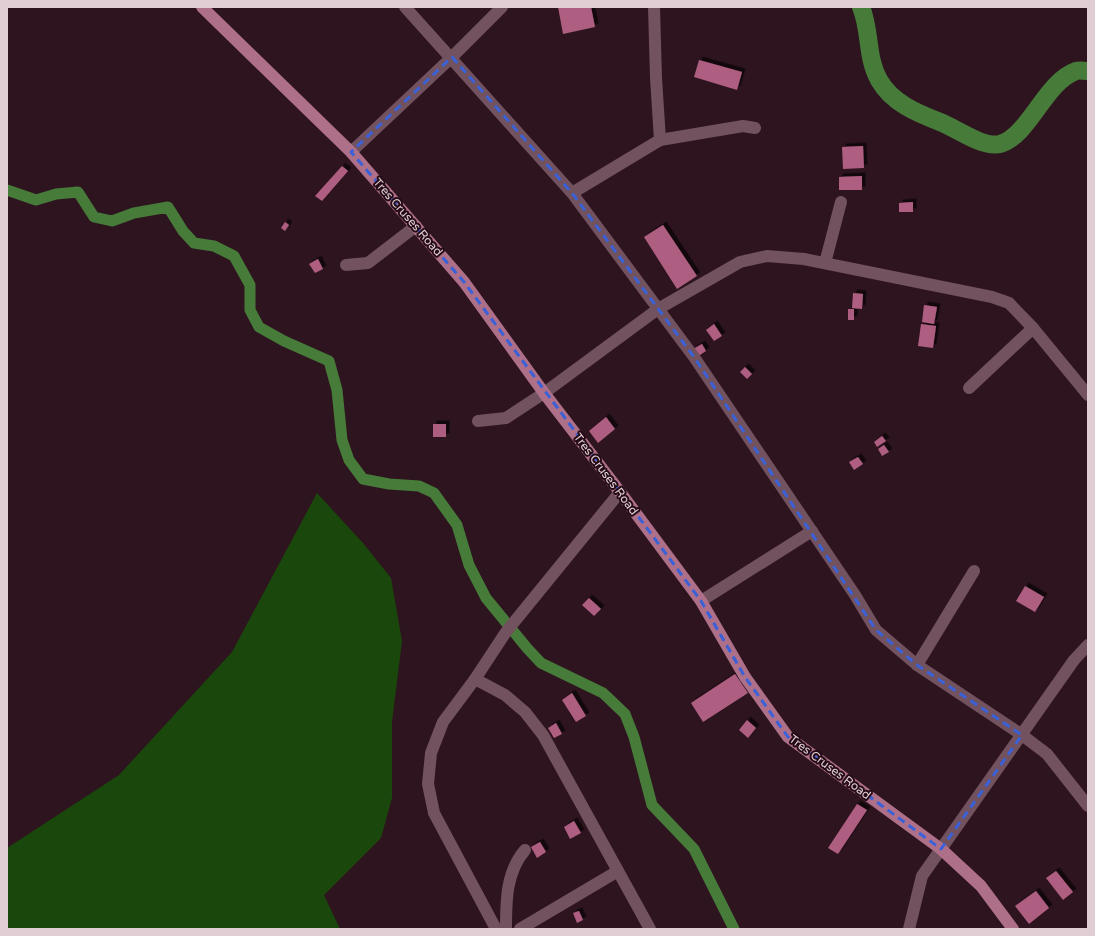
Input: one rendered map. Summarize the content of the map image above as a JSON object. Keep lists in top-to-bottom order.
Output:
{
  "streets": {
    "main road": ["Tres Cruses Road"]
  }
}
